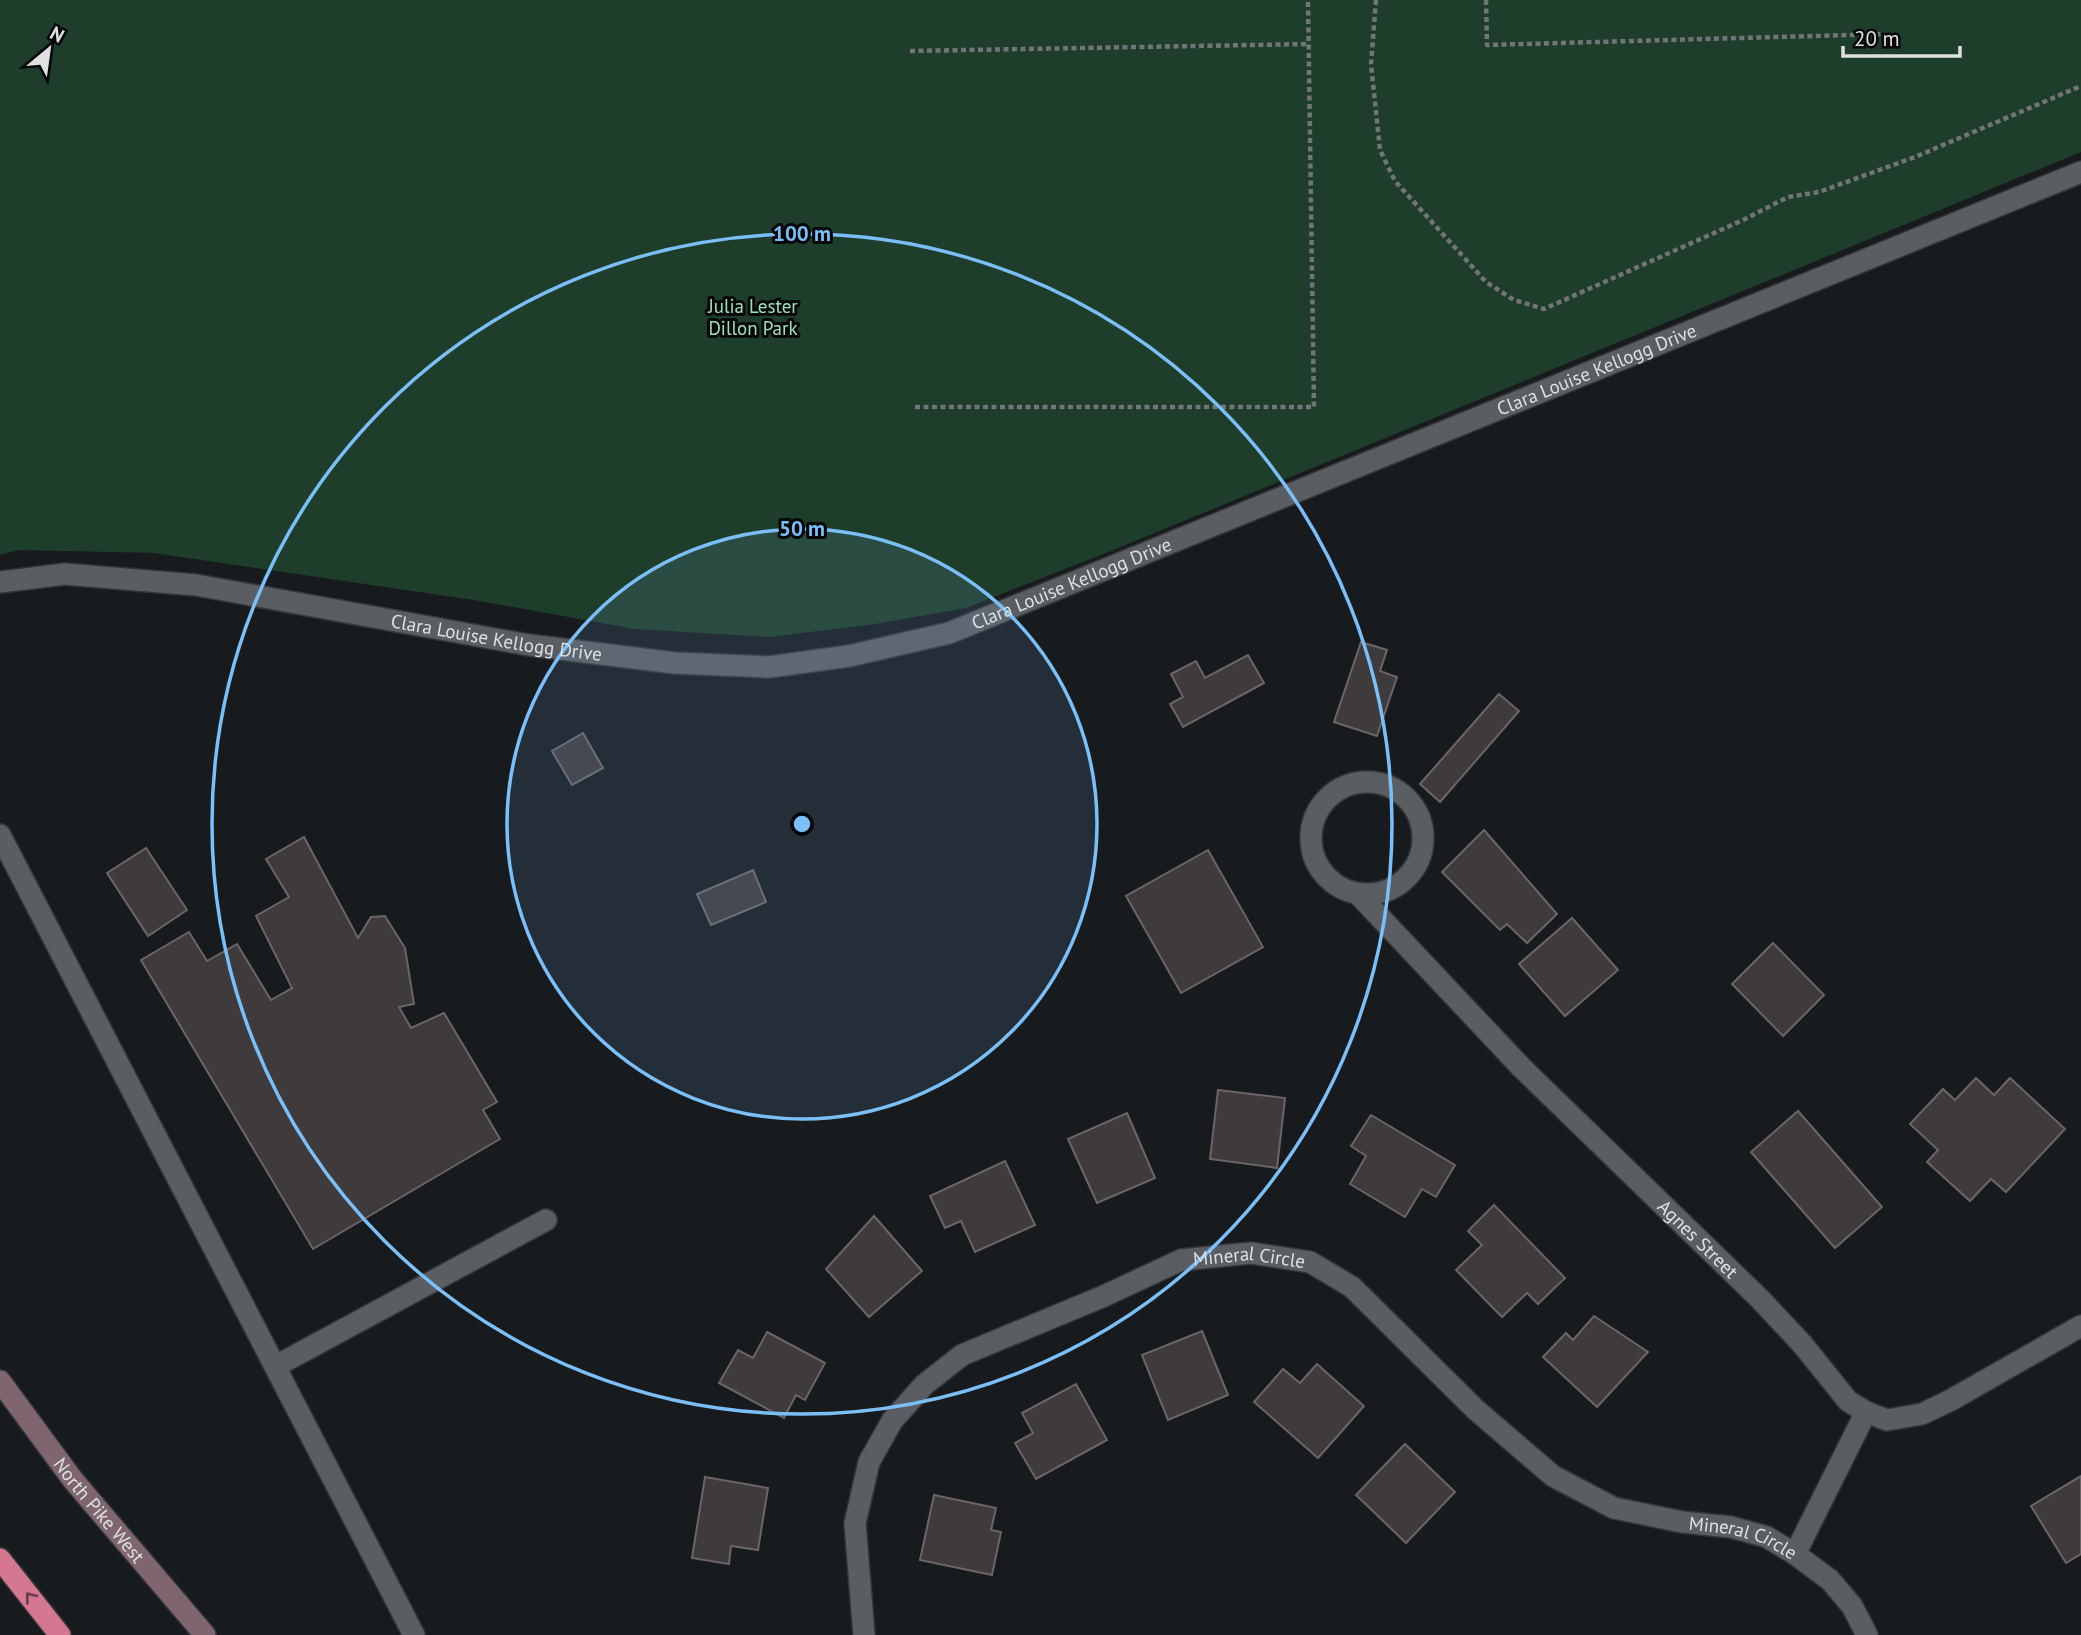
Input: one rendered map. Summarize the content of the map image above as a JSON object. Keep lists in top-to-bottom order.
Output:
{
  "streets": {
    "main road": ["North Pike West"],
    "street": ["Clara Louise Kellogg Drive", "Agnes Street", "Mineral Circle"]
  },
  "parks": ["Julia Lester Dillon Park"],
  "scale_bar": "20 m",
  "north": "top right",
  "rings": ["100 m", "50 m"]
}
